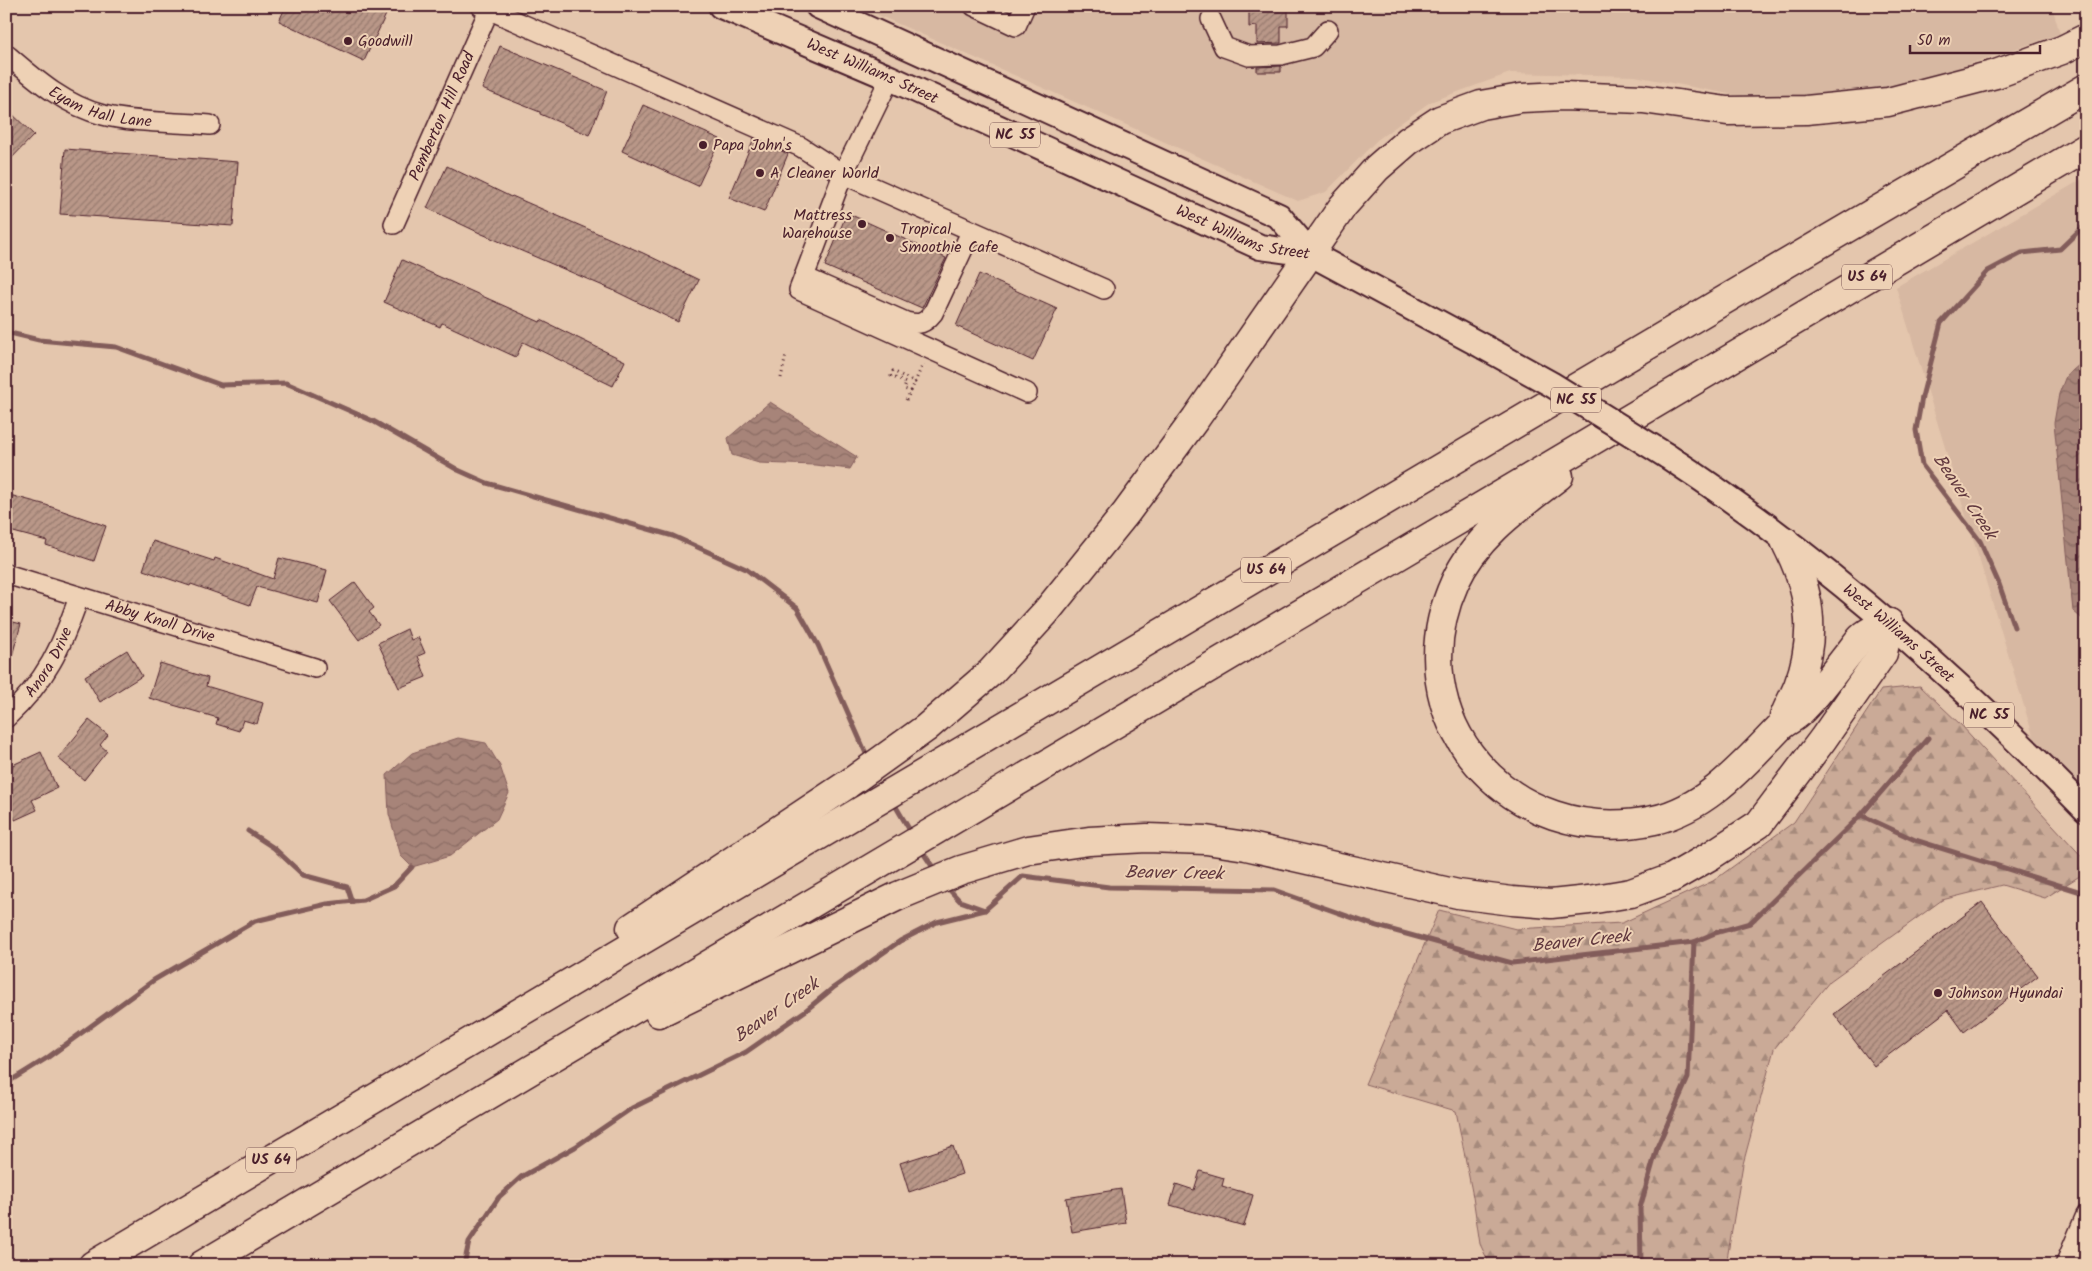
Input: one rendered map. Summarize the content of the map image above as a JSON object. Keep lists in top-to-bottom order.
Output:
{
  "streets": {
    "highway": ["US 64"],
    "main road": ["West Williams Street", "NC 55"],
    "street": [
      "Eyam Hall Lane",
      "Pemberton Hill Road",
      "Abby Knoll Drive",
      "Anora Drive"
    ]
  },
  "crossings": [
    ["Abby Knoll Drive", "Anora Drive"]
  ],
  "water": ["Beaver Creek"],
  "places": [
    "Goodwill",
    "Papa John's",
    "A Cleaner World",
    "Mattress Warehouse",
    "Tropical Smoothie Cafe",
    "Johnson Hyundai"
  ],
  "scale_bar": "50 m"
}
